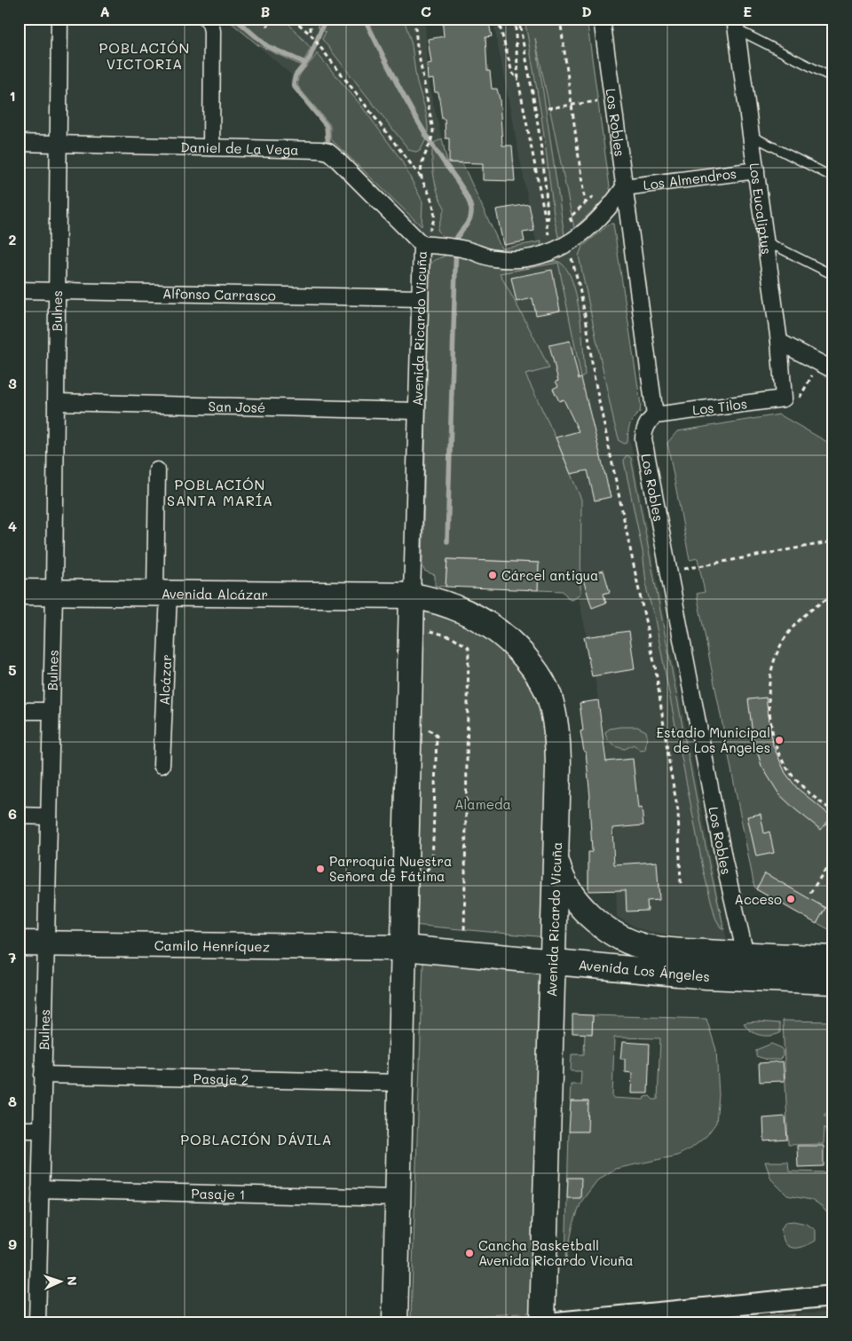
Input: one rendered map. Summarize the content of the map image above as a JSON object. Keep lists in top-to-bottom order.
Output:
{
  "streets": {
    "main road": [
      "Avenida Ricardo Vicuña",
      "Avenida Alcázar",
      "Camilo Henríquez",
      "Avenida Los Ángeles"
    ],
    "street": [
      "Los Robles",
      "Daniel de La Vega",
      "Los Almendros",
      "Los Eucaliptus",
      "Alfonso Carrasco",
      "Bulnes",
      "San José",
      "Los Tilos",
      "Alcázar",
      "Pasaje 2",
      "Pasaje 1"
    ]
  },
  "crossings": [
    ["Los Robles", "Los Almendros"],
    ["Los Robles", "Los Tilos"],
    ["Los Robles", "Avenida Los Ángeles"],
    ["Daniel de La Vega", "Bulnes"],
    ["Daniel de La Vega", "Avenida Ricardo Vicuña"],
    ["Los Almendros", "Los Eucaliptus"],
    ["Los Eucaliptus", "Los Tilos"],
    ["Alfonso Carrasco", "Bulnes"],
    ["Alfonso Carrasco", "Avenida Ricardo Vicuña"],
    ["Bulnes", "San José"],
    ["Bulnes", "Avenida Alcázar"],
    ["Bulnes", "Camilo Henríquez"],
    ["Bulnes", "Pasaje 2"],
    ["Bulnes", "Pasaje 1"],
    ["Avenida Ricardo Vicuña", "San José"],
    ["Avenida Ricardo Vicuña", "Avenida Alcázar"],
    ["Avenida Ricardo Vicuña", "Camilo Henríquez"],
    ["Avenida Ricardo Vicuña", "Avenida Los Ángeles"],
    ["Avenida Ricardo Vicuña", "Pasaje 2"],
    ["Avenida Ricardo Vicuña", "Pasaje 1"],
    ["Avenida Alcázar", "Alcázar"],
    ["Camilo Henríquez", "Avenida Los Ángeles"]
  ],
  "districts": ["POBLACIÓN VICTORIA", "POBLACIÓN SANTA MARÍA", "POBLACIÓN DÁVILA"],
  "parks": ["Alameda"],
  "places": [
    "Cárcel antigua",
    "Estadio Municipal de Los Ángeles",
    "Parroquia Nuestra Señora de Fátima",
    "Acceso",
    "Cancha Basketball Avenida Ricardo Vicuña"
  ],
  "north": "right",
  "grid": {
    "columns": [
      "A",
      "B",
      "C",
      "D",
      "E"
    ],
    "rows": [
      "1",
      "2",
      "3",
      "4",
      "5",
      "6",
      "7",
      "8",
      "9"
    ]
  }
}
